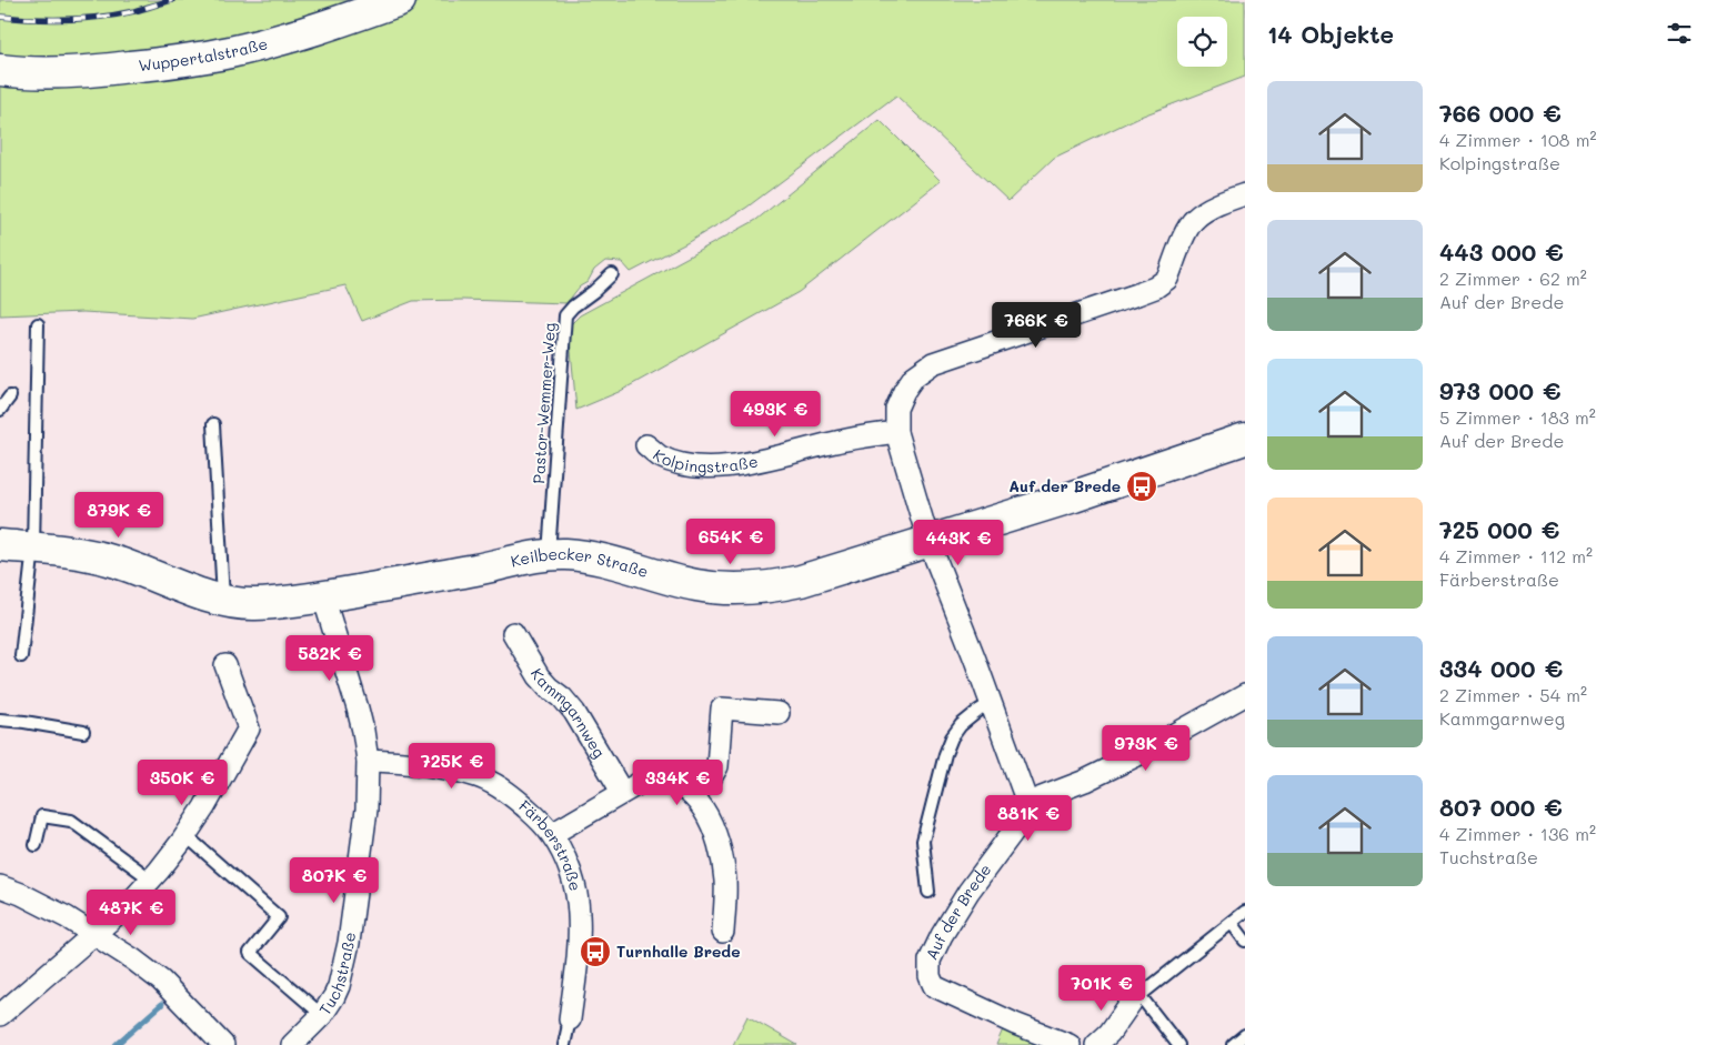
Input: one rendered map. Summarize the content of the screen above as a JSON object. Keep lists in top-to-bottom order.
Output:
{
  "streets": {
    "main road": ["Wuppertalstraße", "Keilbecker Straße"],
    "street": [
      "Kolpingstraße",
      "Kammgarnweg",
      "Färberstraße",
      "Auf der Brede",
      "Tuchstraße"
    ],
    "lane": ["Pastor-Wemmer-Weg"]
  },
  "crossings": [
    ["Pastor-Wemmer-Weg", "Keilbecker Straße"],
    ["Keilbecker Straße", "Tuchstraße"],
    ["Färberstraße", "Tuchstraße"]
  ],
  "places": {
    "bus stop": ["Auf der Brede", "Turnhalle Brede"]
  },
  "page": {
    "heading": "14 Objekte",
    "list": [
      {
        "name": "766 000 €",
        "note": "4 Zimmer · 108 m² · Kolpingstraße"
      },
      {
        "name": "443 000 €",
        "note": "2 Zimmer · 62 m² · Auf der Brede"
      },
      {
        "name": "973 000 €",
        "note": "5 Zimmer · 183 m² · Auf der Brede"
      },
      {
        "name": "725 000 €",
        "note": "4 Zimmer · 112 m² · Färberstraße"
      },
      {
        "name": "334 000 €",
        "note": "2 Zimmer · 54 m² · Kammgarnweg"
      },
      {
        "name": "807 000 €",
        "note": "4 Zimmer · 136 m² · Tuchstraße"
      }
    ],
    "price": [
      "766K €",
      "493K €",
      "879K €",
      "654K €",
      "443K €",
      "582K €",
      "973K €",
      "725K €",
      "350K €",
      "334K €",
      "881K €",
      "807K €",
      "487K €",
      "701K €"
    ]
  }
}
